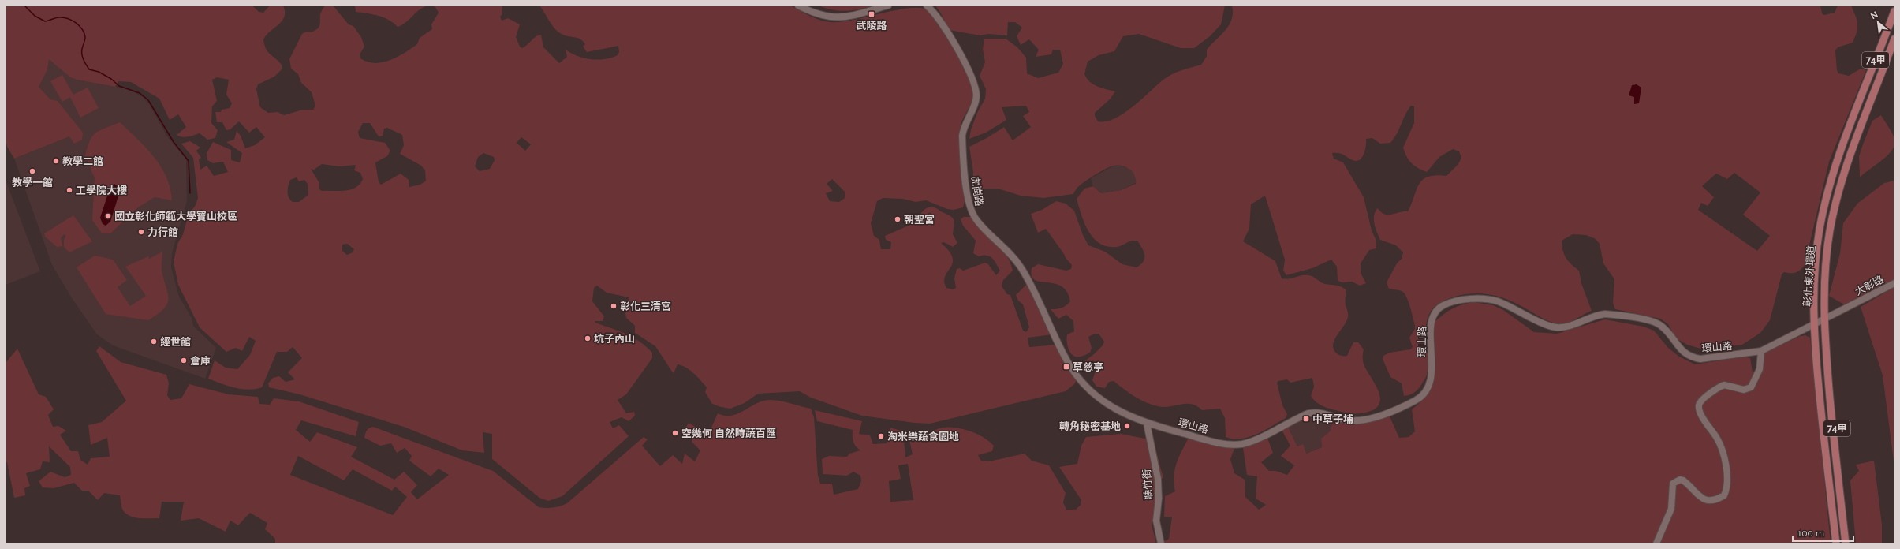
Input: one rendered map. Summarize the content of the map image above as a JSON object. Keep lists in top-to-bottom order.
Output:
{
  "streets": {
    "main road": [
      "74甲",
      "虎崗路",
      "彰化東外環道",
      "大彰路",
      "環山路",
      "聽竹街"
    ]
  },
  "crossings": [
    ["74甲", "彰化東外環道"],
    ["74甲", "環山路"],
    ["虎崗路", "環山路"],
    ["彰化東外環道", "環山路"],
    ["大彰路", "環山路"],
    ["環山路", "聽竹街"]
  ],
  "places": {
    "transit": ["武陵路", "草慈亭", "中草子埔"],
    "other": [
      "教學二館",
      "教學一館",
      "工學院大樓",
      "國立彰化師範大學寶山校區",
      "朝聖宮",
      "力行館",
      "彰化三清宮",
      "坑子內山",
      "經世館",
      "倉庫",
      "轉角秘密基地",
      "空幾何 自然時蔬百匯",
      "淘米樂蔬食園地"
    ]
  },
  "scale_bar": "100 m",
  "north": "top left"
}
